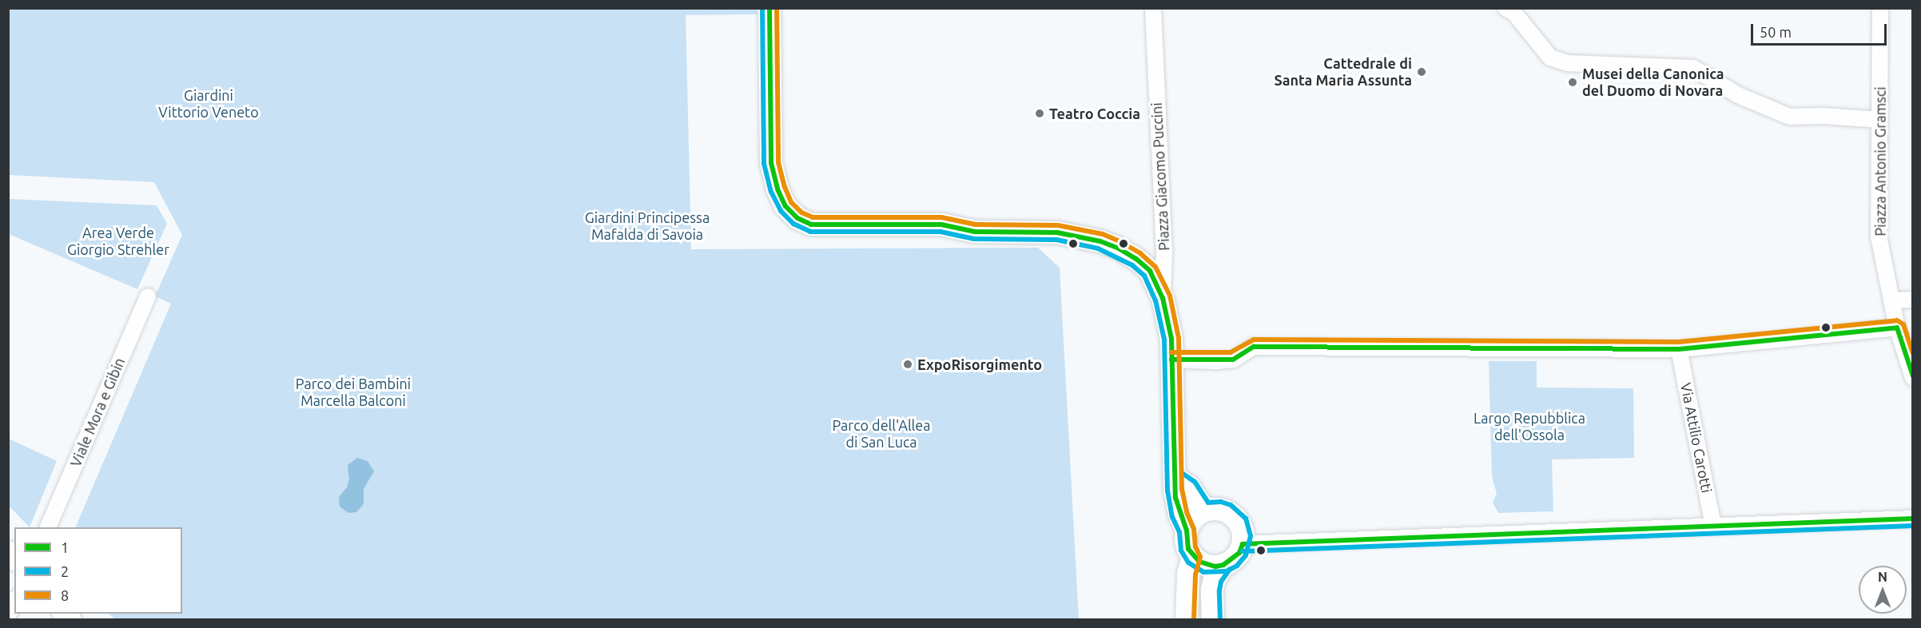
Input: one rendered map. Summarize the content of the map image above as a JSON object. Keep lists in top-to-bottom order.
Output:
{
  "streets": {
    "street": [
      "Piazza Antonio Gramsci",
      "Piazza Giacomo Puccini",
      "Viale Mora e Gibin",
      "Via Attilio Carotti"
    ]
  },
  "parks": [
    "Giardini Vittorio Veneto",
    "Giardini Principessa Mafalda di Savoia",
    "Area Verde Giorgio Strehler",
    "Parco dei Bambini Marcella Balconi",
    "Largo Repubblica dell'Ossola",
    "Parco dell'Allea di San Luca"
  ],
  "places": [
    "Cattedrale di Santa Maria Assunta",
    "Musei della Canonica del Duomo di Novara",
    "Teatro Coccia",
    "ExpoRisorgimento"
  ],
  "lines": ["transit line 1", "transit line 2", "transit line 8"],
  "legend": ["1", "2", "8"],
  "scale_bar": "50 m",
  "north": "top"
}
